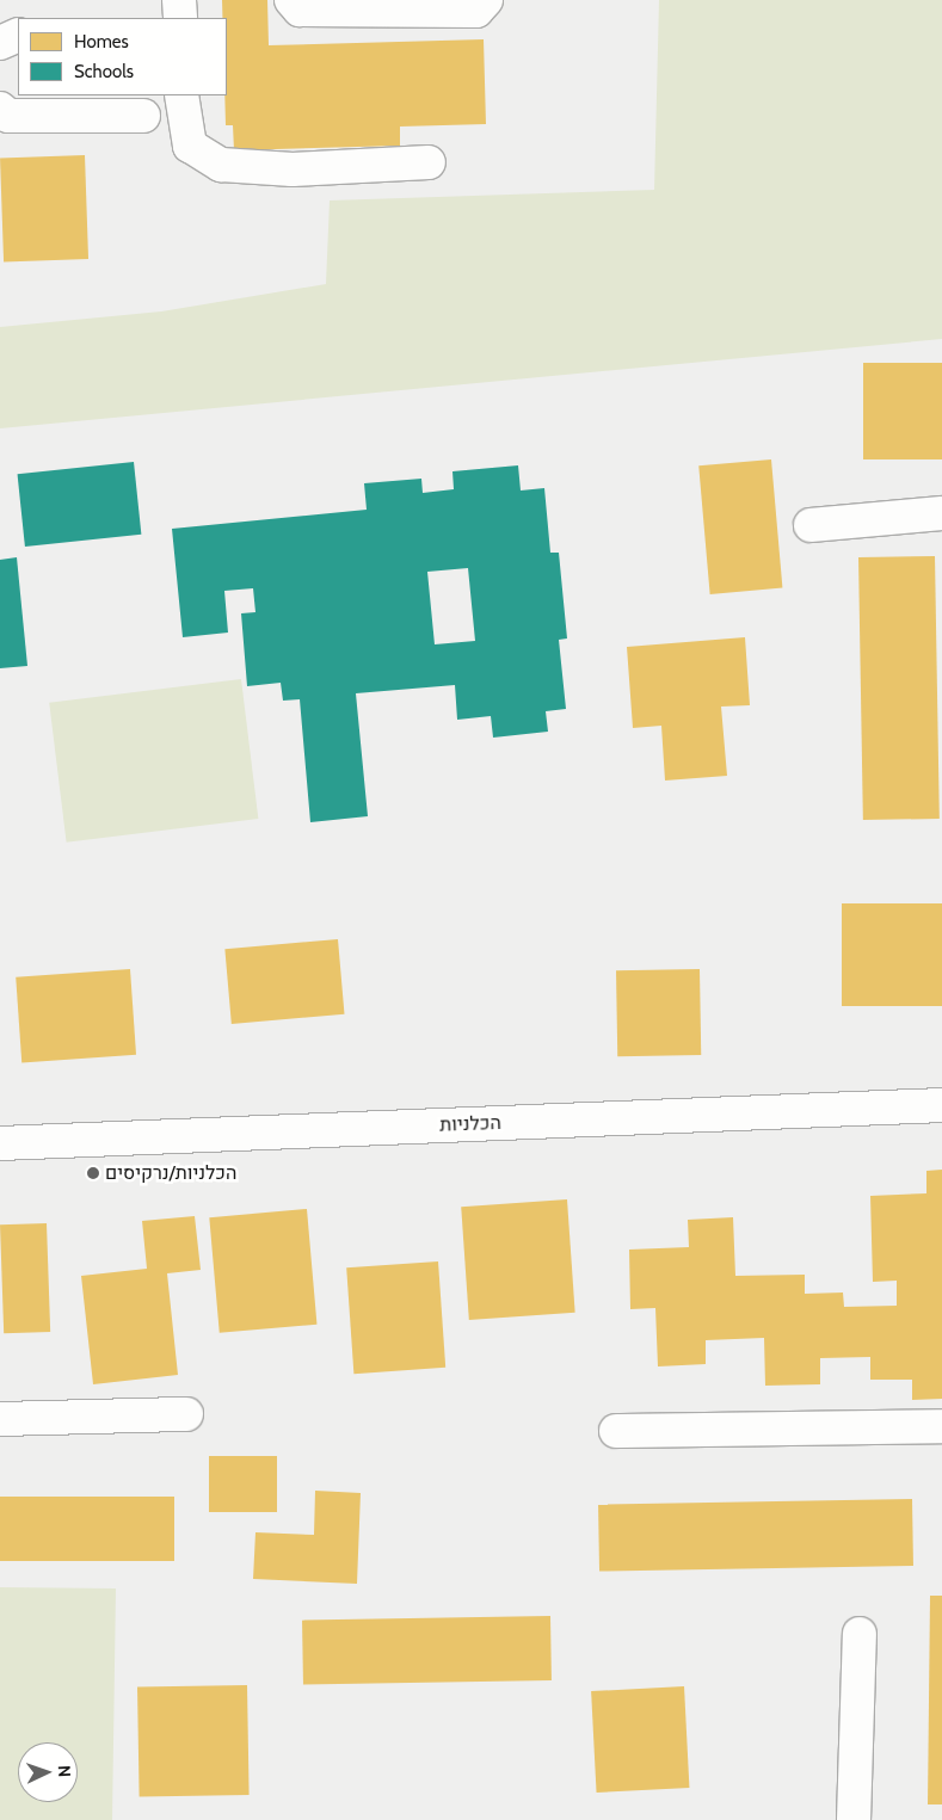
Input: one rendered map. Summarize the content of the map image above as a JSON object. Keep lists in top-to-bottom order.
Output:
{
  "streets": {
    "street": ["הכלניות"]
  },
  "places": ["הכלניות/נרקיסים"],
  "legend": ["Homes", "Schools"],
  "north": "right"
}
